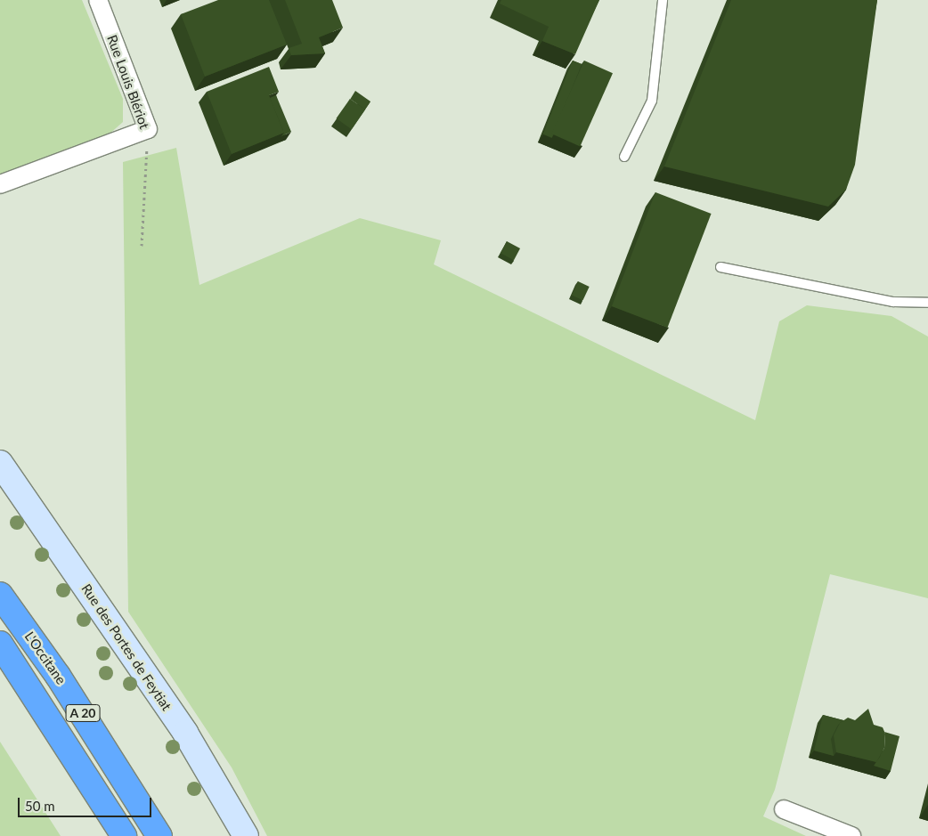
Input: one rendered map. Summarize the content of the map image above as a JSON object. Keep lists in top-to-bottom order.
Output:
{
  "streets": {
    "highway": ["L'Occitane", "A 20"],
    "street": ["Rue Louis Blériot", "Rue des Portes de Feytiat"]
  },
  "scale_bar": "50 m"
}
